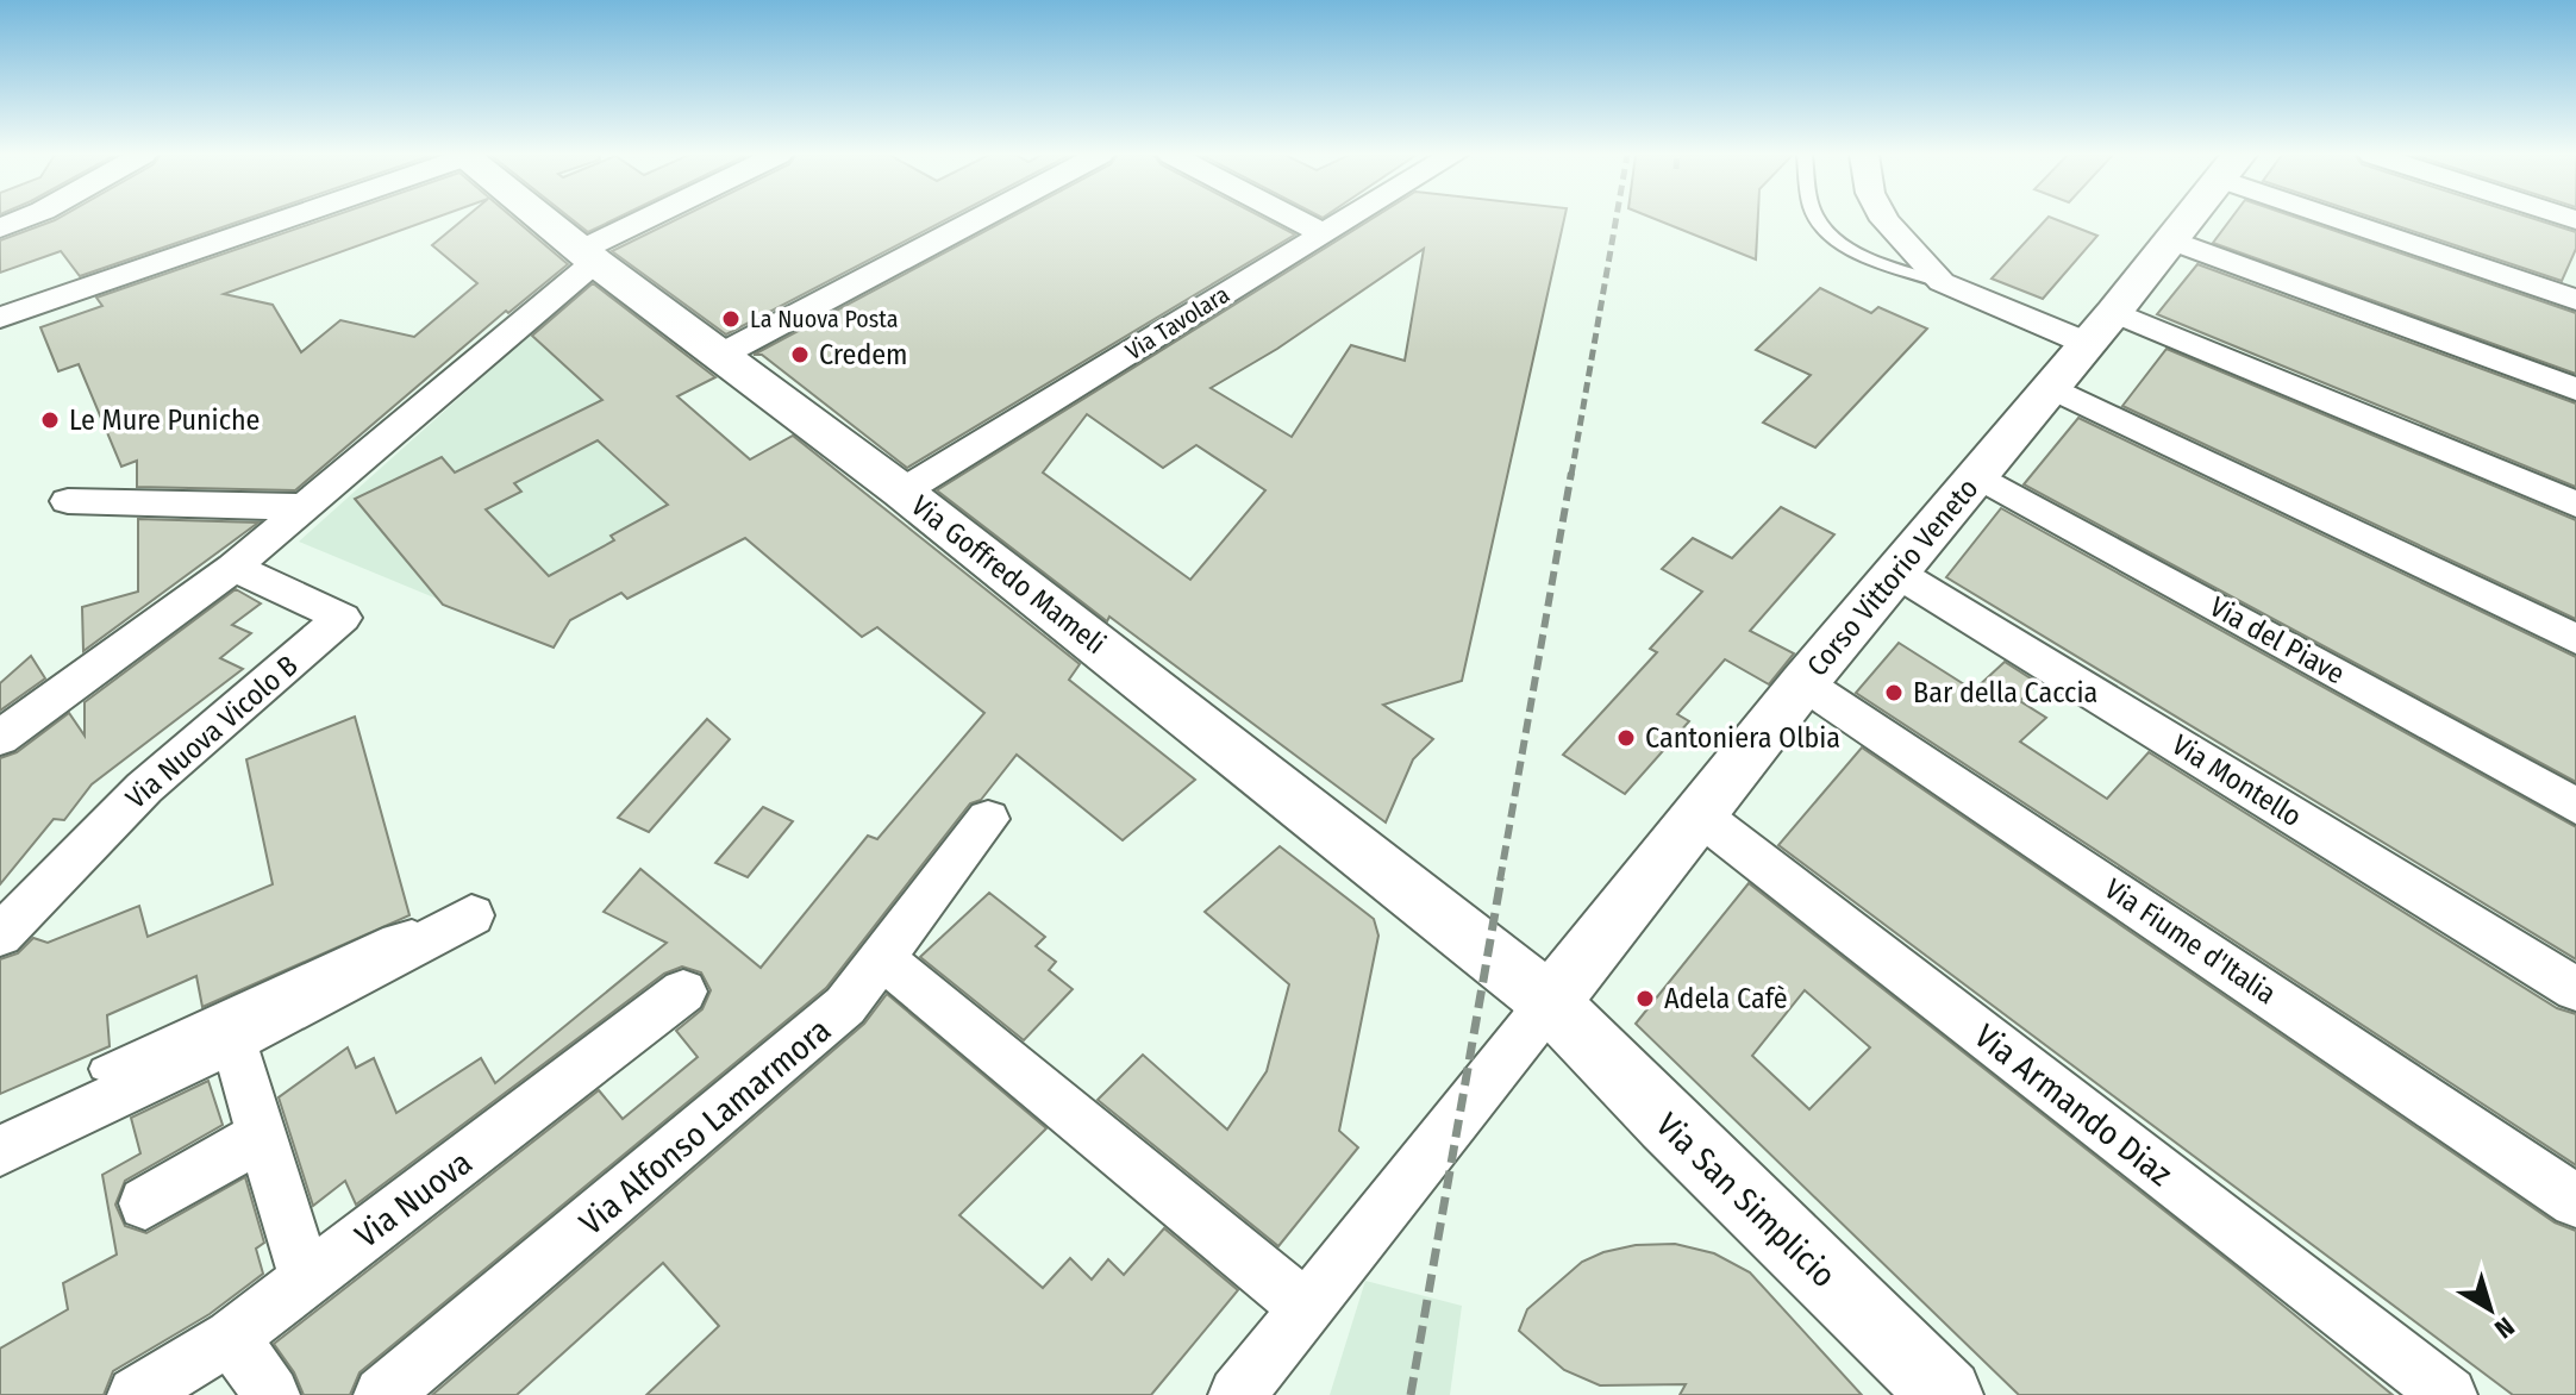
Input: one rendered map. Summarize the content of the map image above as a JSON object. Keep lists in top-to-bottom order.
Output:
{
  "streets": {
    "main road": ["Via Goffredo Mameli", "Corso Vittorio Veneto", "Via San Simplicio"],
    "street": [
      "Via Tavolara",
      "Via del Piave",
      "Via Nuova Vicolo B",
      "Via Montello",
      "Via Fiume d'Italia",
      "Via Armando Diaz",
      "Via Alfonso Lamarmora",
      "Via Nuova"
    ]
  },
  "crossings": [
    ["Via Tavolara", "Via Goffredo Mameli"],
    ["Via Goffredo Mameli", "Corso Vittorio Veneto"],
    ["Via Goffredo Mameli", "Via San Simplicio"],
    ["Corso Vittorio Veneto", "Via del Piave"],
    ["Corso Vittorio Veneto", "Via Montello"],
    ["Corso Vittorio Veneto", "Via Fiume d'Italia"],
    ["Corso Vittorio Veneto", "Via Armando Diaz"],
    ["Corso Vittorio Veneto", "Via San Simplicio"]
  ],
  "places": [
    "La Nuova Posta",
    "Credem",
    "Le Mure Puniche",
    "Bar della Caccia",
    "Cantoniera Olbia",
    "Adela Cafè"
  ],
  "north": "bottom right"
}
